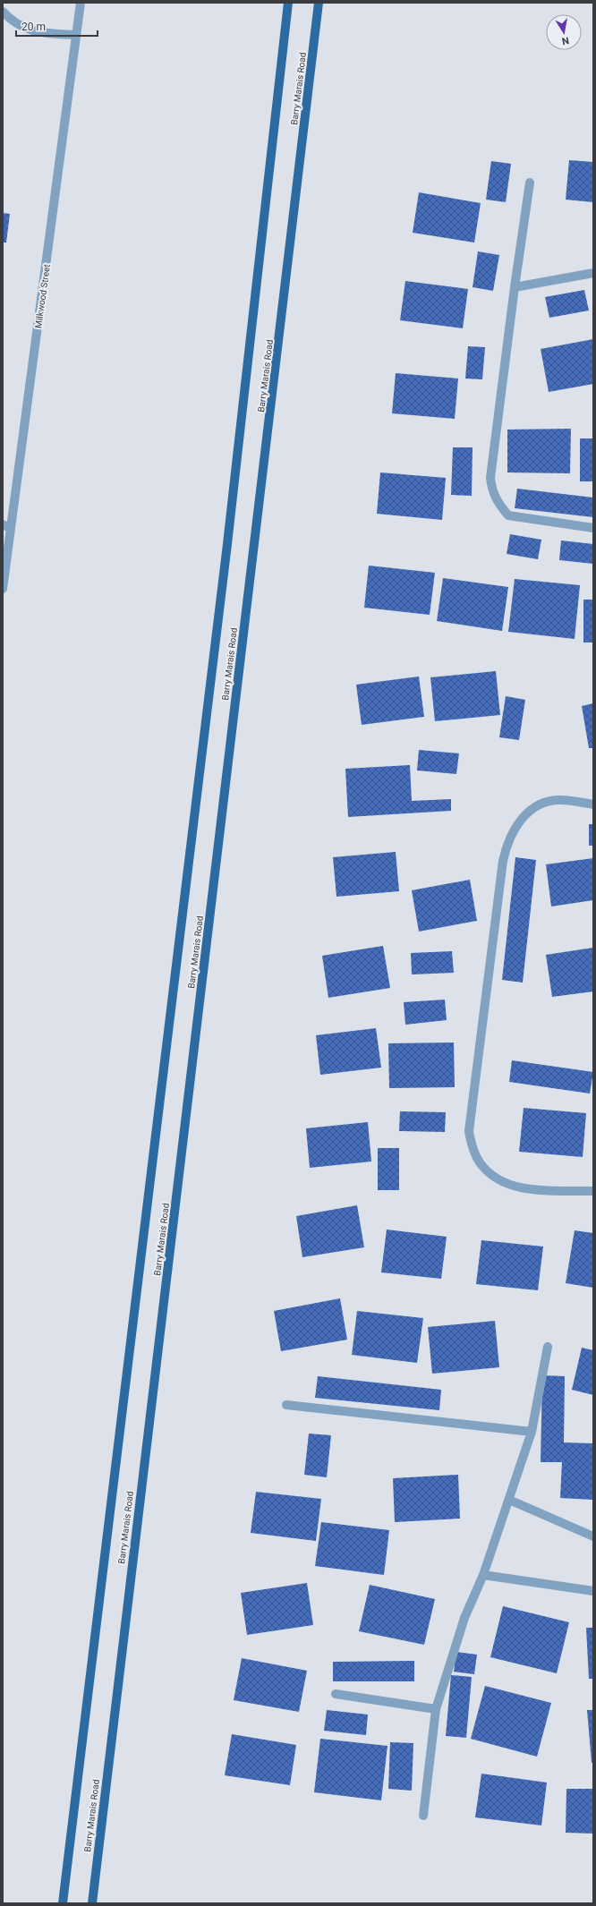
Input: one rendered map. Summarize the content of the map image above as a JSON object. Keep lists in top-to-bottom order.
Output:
{
  "streets": {
    "main road": ["Barry Marais Road"],
    "street": ["Milkwood Street"]
  },
  "scale_bar": "20 m",
  "north": "bottom"
}
